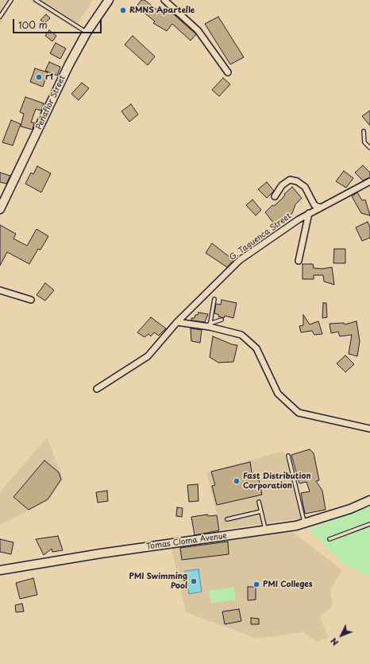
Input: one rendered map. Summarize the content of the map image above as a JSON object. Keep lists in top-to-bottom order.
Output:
{
  "streets": {
    "main road": ["Peñaflor Street", "Tomas Cloma Avenue"],
    "street": ["G. Taguenca Street"]
  },
  "places": [
    "RMNS Apartelle",
    "r1",
    "Fast Distribution Corporation",
    "PMI Swimming Pool",
    "PMI Colleges"
  ],
  "scale_bar": "100 m",
  "north": "bottom left"
}
